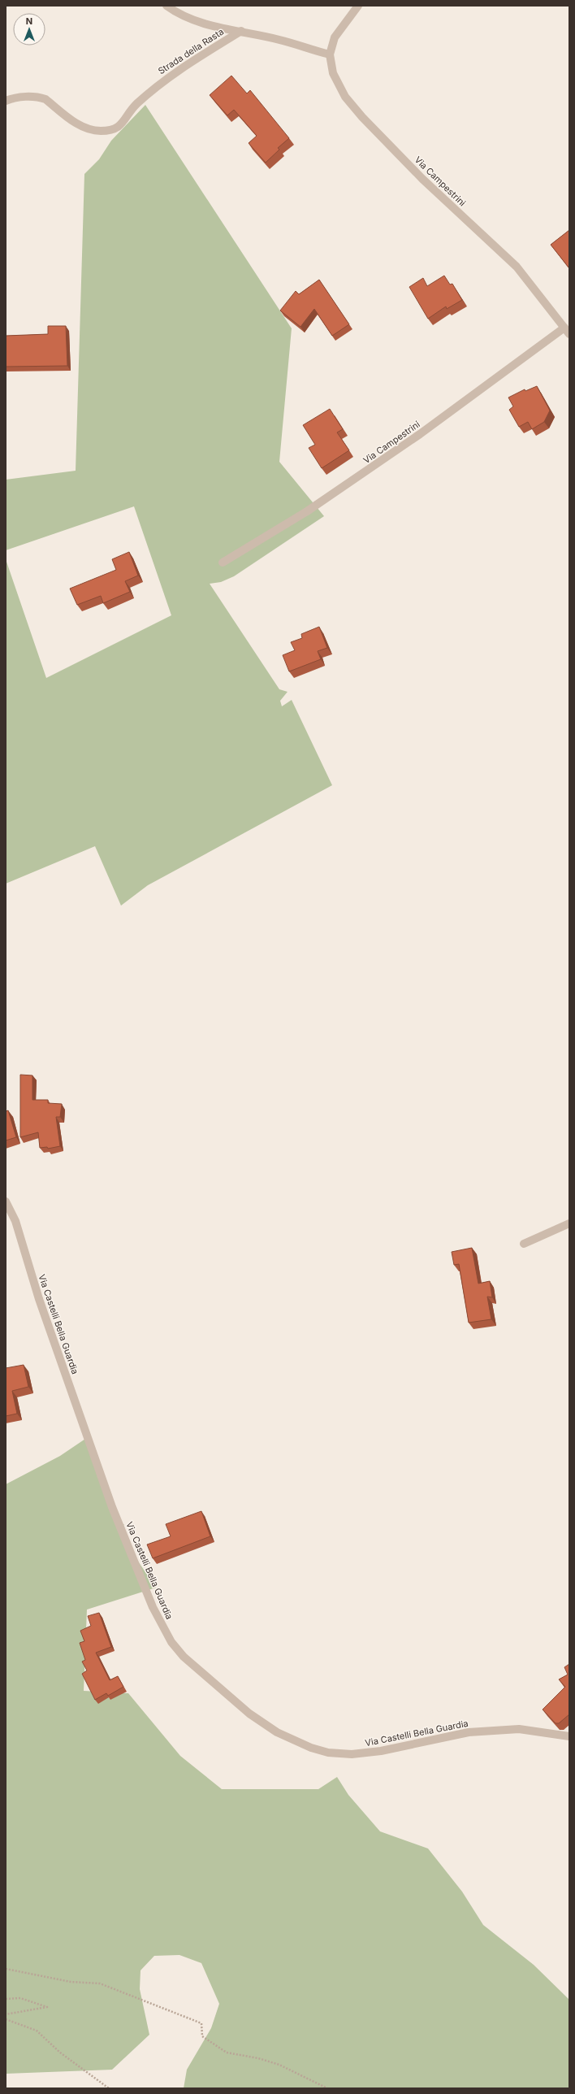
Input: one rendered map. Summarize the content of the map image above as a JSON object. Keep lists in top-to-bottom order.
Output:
{
  "streets": {
    "street": ["Strada della Rasta", "Via Campestrini", "Via Castelli Bella Guardia"]
  },
  "north": "top"
}
